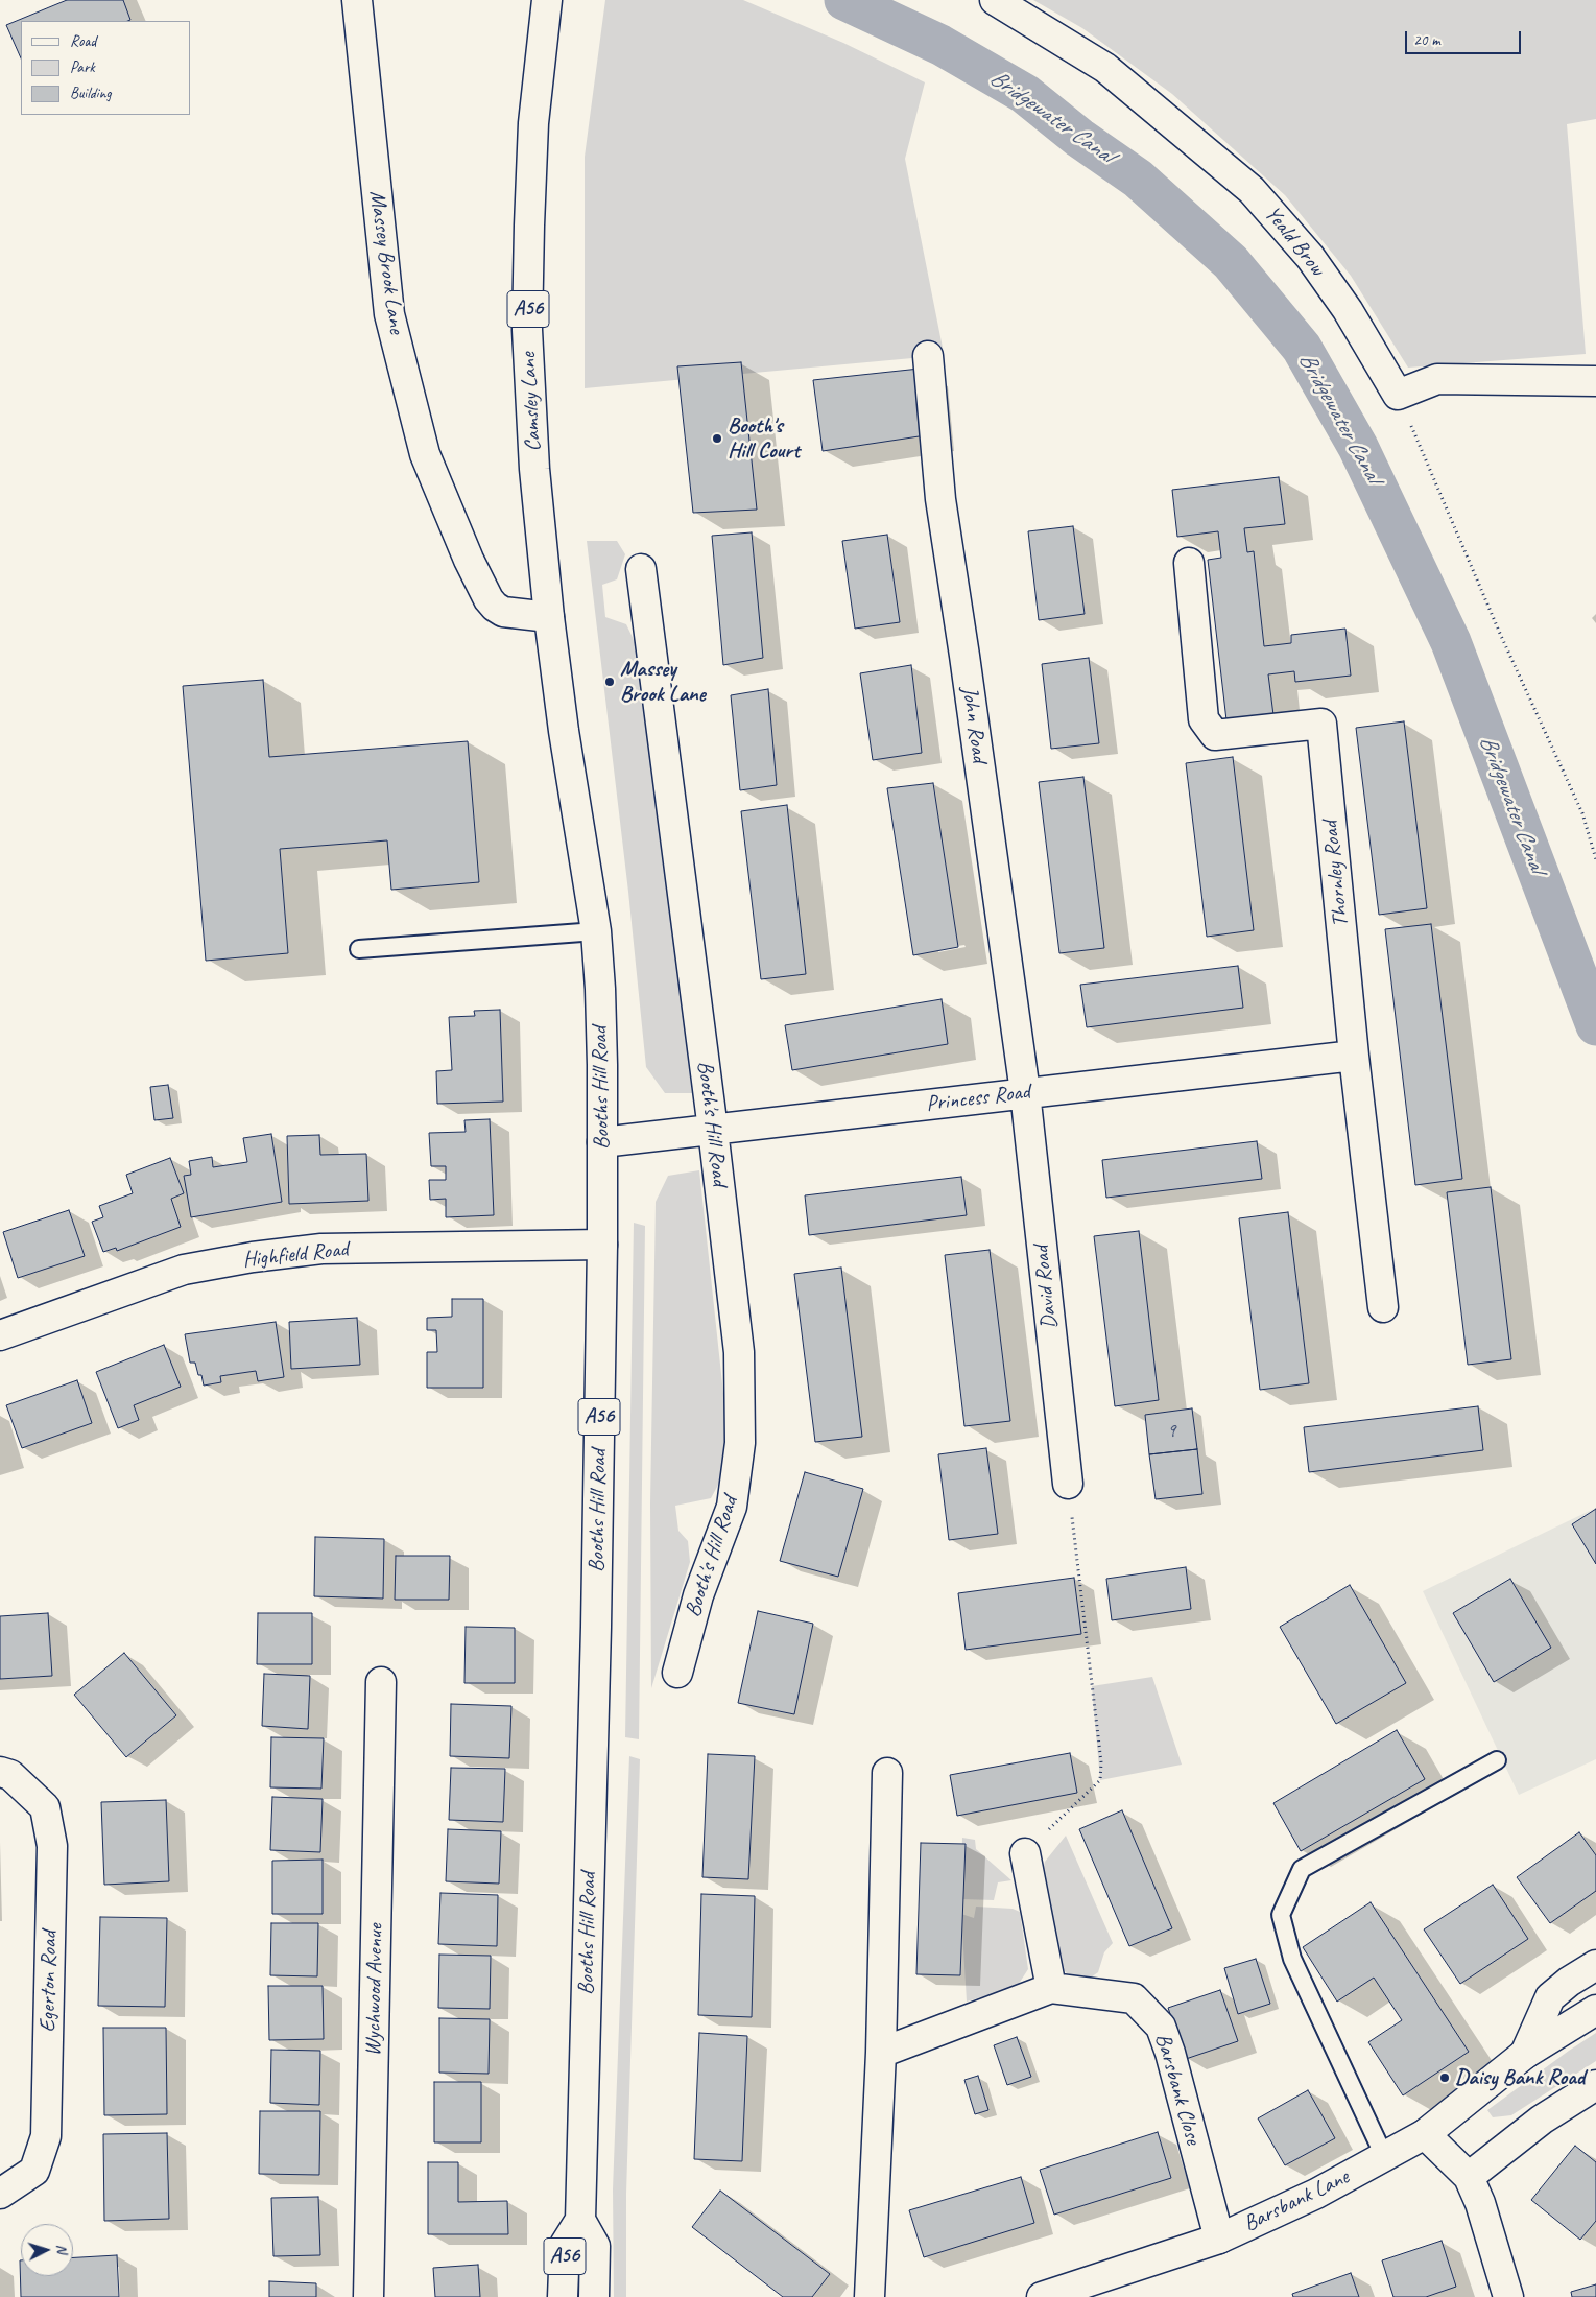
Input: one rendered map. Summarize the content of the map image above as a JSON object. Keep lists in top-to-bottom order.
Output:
{
  "streets": {
    "street": [
      "Yeald Brow",
      "Massey Brook Lane",
      "A56",
      "Camsley Lane",
      "John Road",
      "Thornley Road",
      "Booths Hill Road",
      "Princess Road",
      "Booth's Hill Road",
      "Highfield Road",
      "David Road",
      "Egerton Road",
      "Wychwood Avenue",
      "Barsbank Close",
      "Barsbank Lane"
    ]
  },
  "crossings": [
    ["Massey Brook Lane", "Camsley Lane"],
    ["Massey Brook Lane", "Booths Hill Road"],
    ["A56", "Booths Hill Road"],
    ["Camsley Lane", "Booths Hill Road"],
    ["John Road", "Princess Road"],
    ["John Road", "David Road"],
    ["Thornley Road", "Princess Road"],
    ["Booths Hill Road", "Princess Road"],
    ["Booths Hill Road", "Highfield Road"],
    ["Princess Road", "Booth's Hill Road"],
    ["Princess Road", "David Road"],
    ["Barsbank Close", "Barsbank Lane"]
  ],
  "water": ["Bridgewater Canal"],
  "places": ["Booth's Hill Court", "Massey Brook Lane", "Daisy Bank Road"],
  "house_numbers": ["9"],
  "legend": ["Road", "Park", "Building"],
  "scale_bar": "20 m",
  "north": "right"
}
